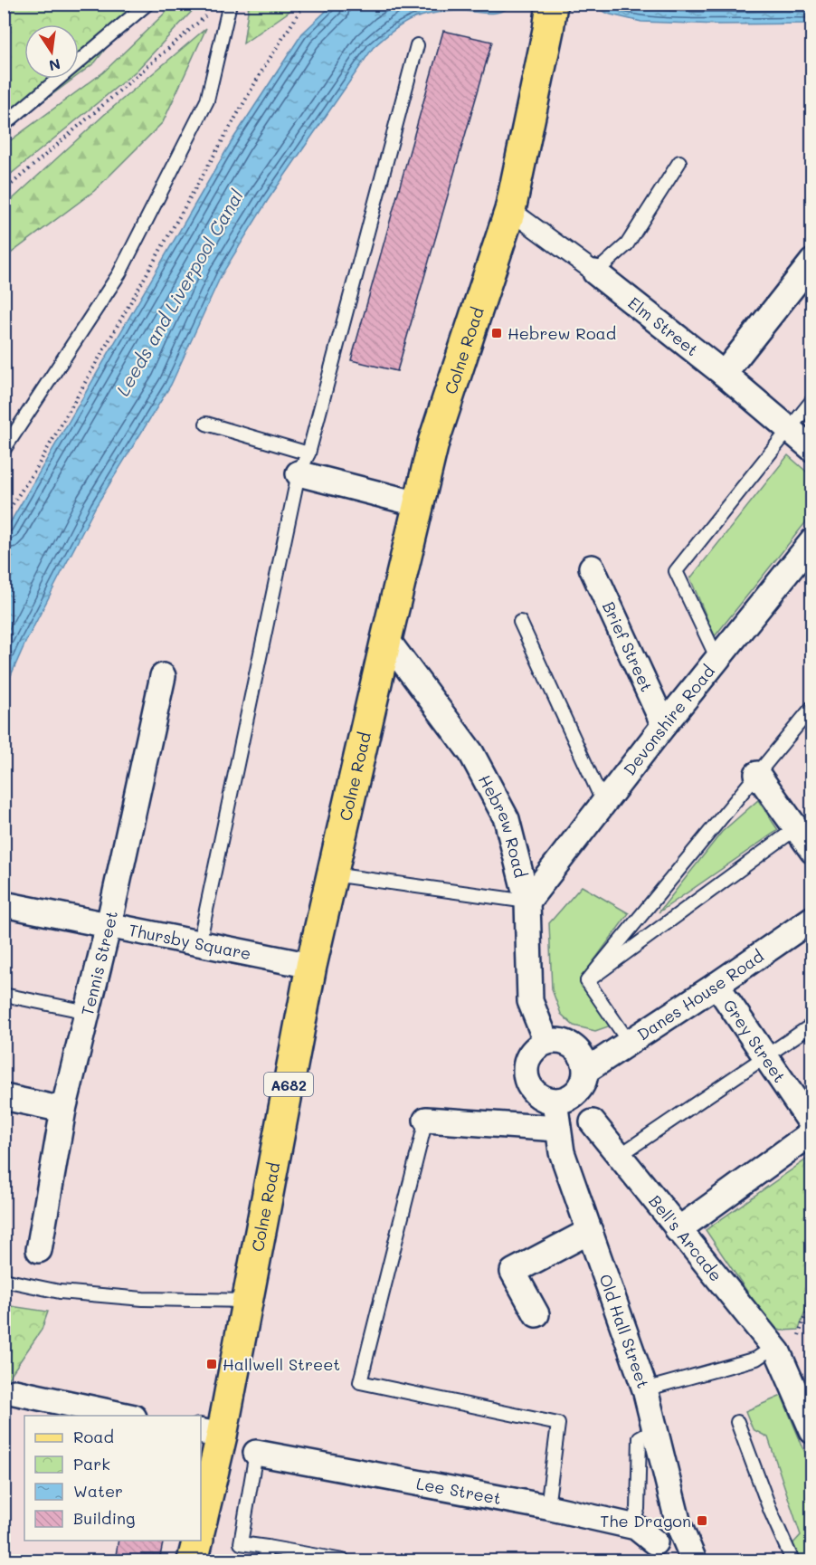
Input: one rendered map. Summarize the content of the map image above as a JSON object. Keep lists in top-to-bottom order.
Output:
{
  "streets": {
    "main road": ["Colne Road", "A682"],
    "street": [
      "Elm Street",
      "Brief Street",
      "Devonshire Road",
      "Hebrew Road",
      "Thursby Square",
      "Tennis Street",
      "Danes House Road",
      "Grey Street",
      "Bell's Arcade",
      "Old Hall Street",
      "Lee Street"
    ]
  },
  "crossings": [
    ["Elm Street", "Colne Road"],
    ["Colne Road", "Hebrew Road"],
    ["Colne Road", "Thursby Square"],
    ["Brief Street", "Devonshire Road"],
    ["Devonshire Road", "Hebrew Road"],
    ["Hebrew Road", "Danes House Road"],
    ["Hebrew Road", "Old Hall Street"],
    ["Thursby Square", "Tennis Street"],
    ["Danes House Road", "Grey Street"],
    ["Danes House Road", "Old Hall Street"]
  ],
  "water": ["Leeds and Liverpool Canal"],
  "places": {
    "transit": ["Hebrew Road", "Hallwell Street", "The Dragon"]
  },
  "legend": [
    "Road",
    "Park",
    "Water",
    "Building"
  ],
  "north": "bottom"
}
